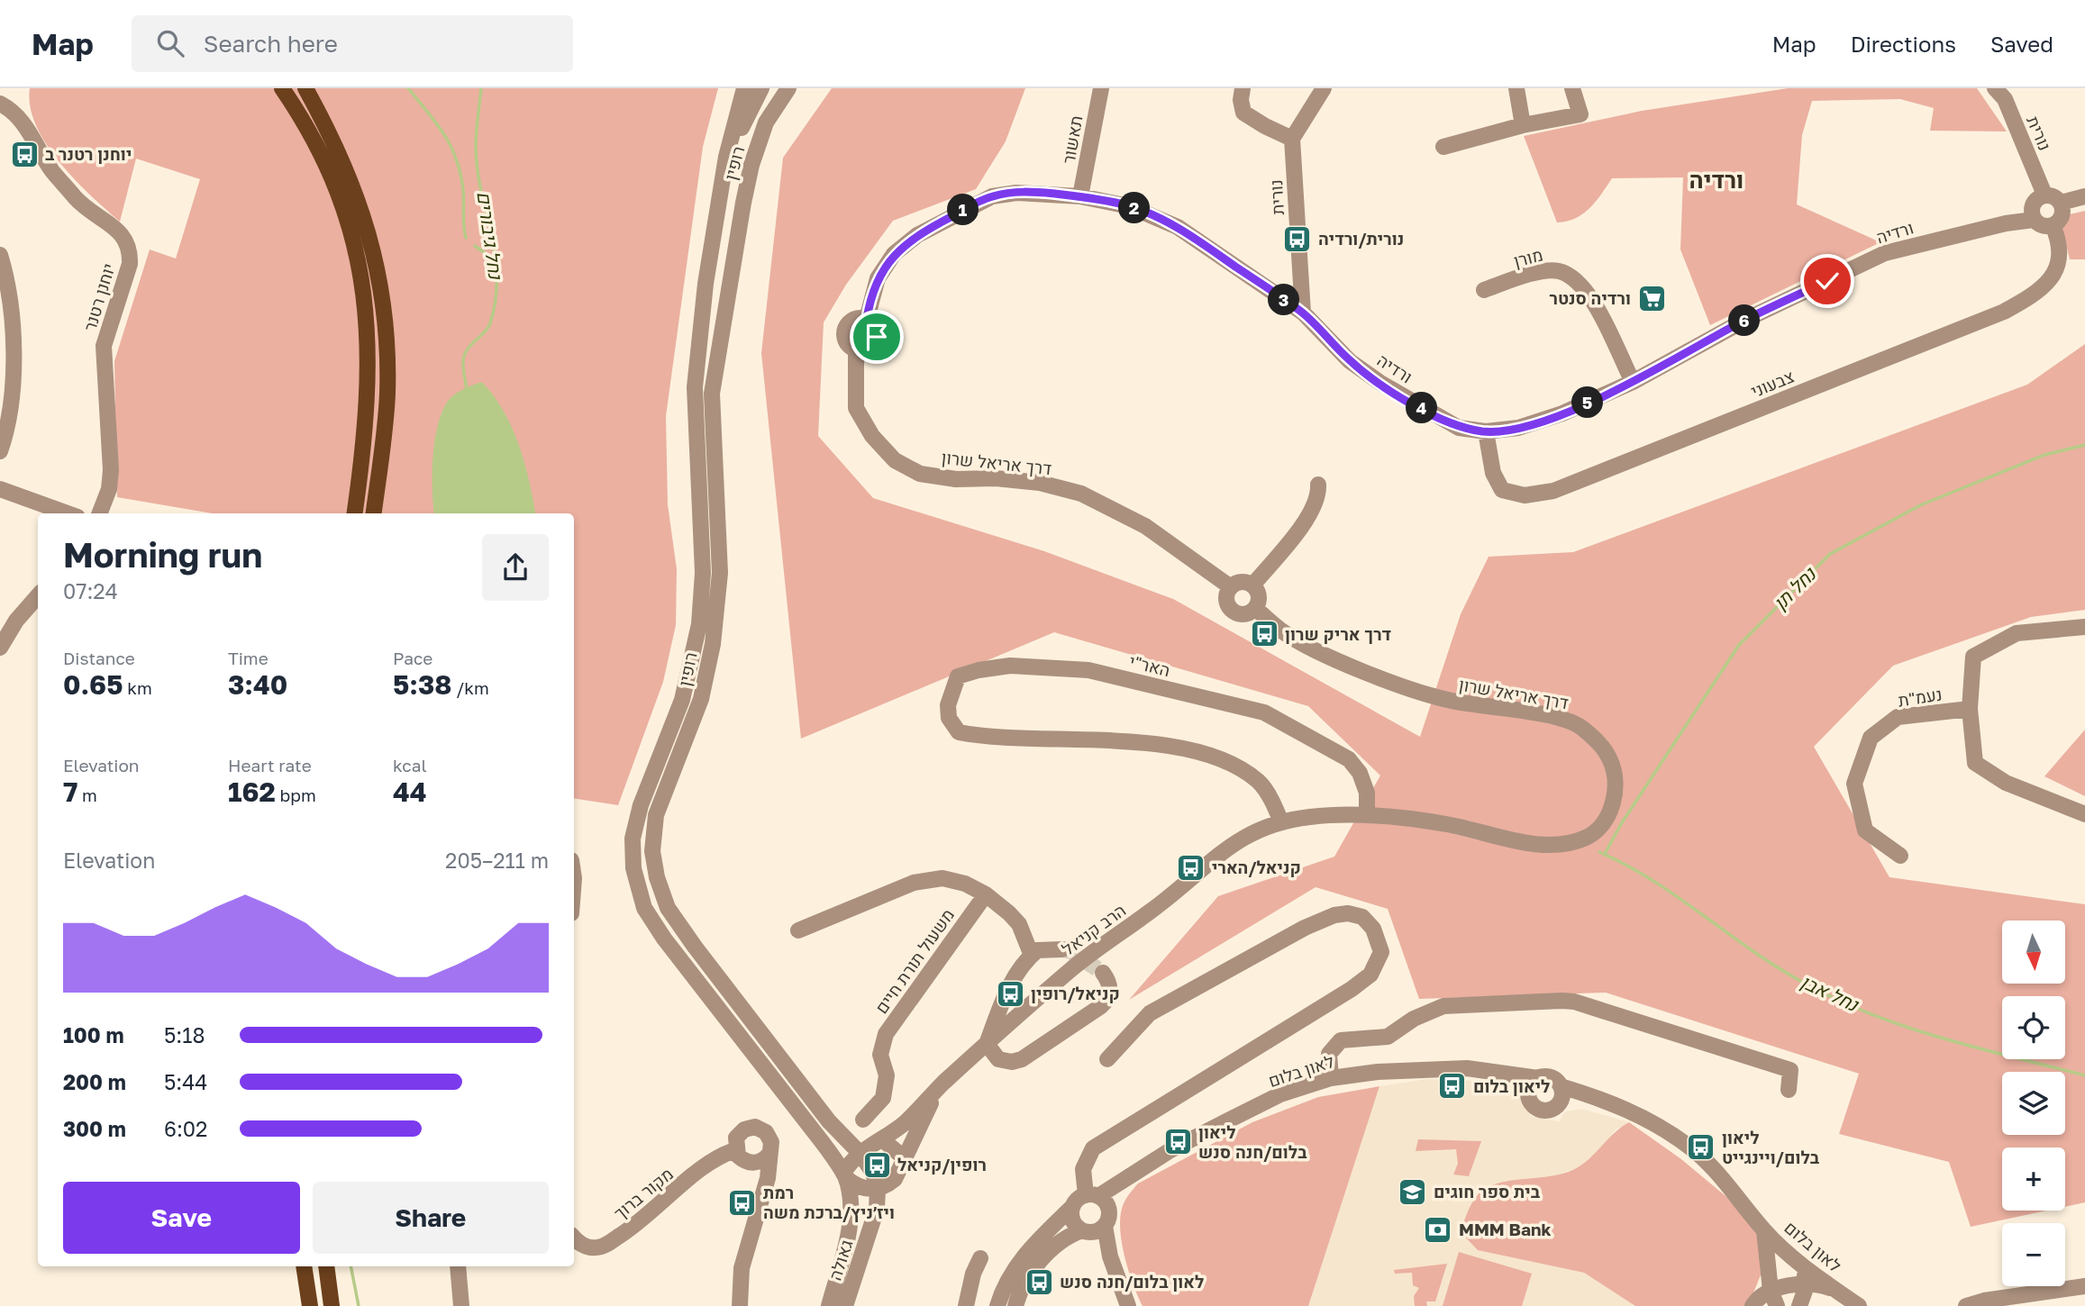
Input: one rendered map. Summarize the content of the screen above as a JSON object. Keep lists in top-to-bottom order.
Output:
{
  "streets": {
    "street": [
      "נורית",
      "תאשור",
      "רופין",
      "ורדיה",
      "מורן",
      "יוחנן רטנר",
      "צבעוני",
      "דרך אריאל שרון",
      "האר\"י",
      "נעמ\"ת",
      "הרב קניאל",
      "משעול תורת חיים",
      "לאון בלום",
      "מקור ברוך",
      "גאולה"
    ]
  },
  "crossings": [
    ["נורית", "ורדיה"],
    ["נורית", "צבעוני"],
    ["תאשור", "ורדיה"],
    ["רופין", "הרב קניאל"],
    ["רופין", "גאולה"],
    ["ורדיה", "מורן"],
    ["ורדיה", "צבעוני"],
    ["ורדיה", "דרך אריאל שרון"],
    ["דרך אריאל שרון", "האר\"י"],
    ["האר\"י", "הרב קניאל"],
    ["הרב קניאל", "גאולה"]
  ],
  "districts": ["ורדיה"],
  "water": ["נחל גיבורים", "נחל תן", "נחל אבן"],
  "places": {
    "bus stop": [
      "יוחנן רטנר ב",
      "נורית/ורדיה",
      "דרך אריק שרון",
      "קניאל/הארי",
      "קניאל/רופין",
      "ליאון בלום",
      "ליאון בלום/חנה סנש",
      "ליאון בלום/ויינגייט",
      "רופין/קניאל",
      "רמת ויז׳ניץ/ברכת משה",
      "לאון בלום/חנה סנש"
    ],
    "supermarket": ["ורדיה סנטר"],
    "school or university": ["בית ספר חוגים"],
    "bank": ["MMM Bank"]
  },
  "north": "bottom",
  "page": {
    "header": "Map",
    "search": "Search here",
    "nav": ["Map", "Directions", "Saved"],
    "pins": [
      "2",
      "1",
      "3",
      "6",
      "5",
      "4"
    ],
    "heading": ["Morning run", "07:24"],
    "stats": [
      ["Distance", "0.65 km"],
      ["Time", "3:40"],
      ["Pace", "5:38 /km"],
      ["Elevation", "7 m"],
      ["Heart rate", "162 bpm"],
      ["kcal", "44"]
    ],
    "chart": ["Elevation", "205–211 m"],
    "map_buttons": ["+", "−"],
    "list": [
      {
        "name": "100 m",
        "note": "5:18"
      },
      {
        "name": "200 m",
        "note": "5:44"
      },
      {
        "name": "300 m",
        "note": "6:02"
      }
    ],
    "buttons": ["Save", "Share"]
  }
}
